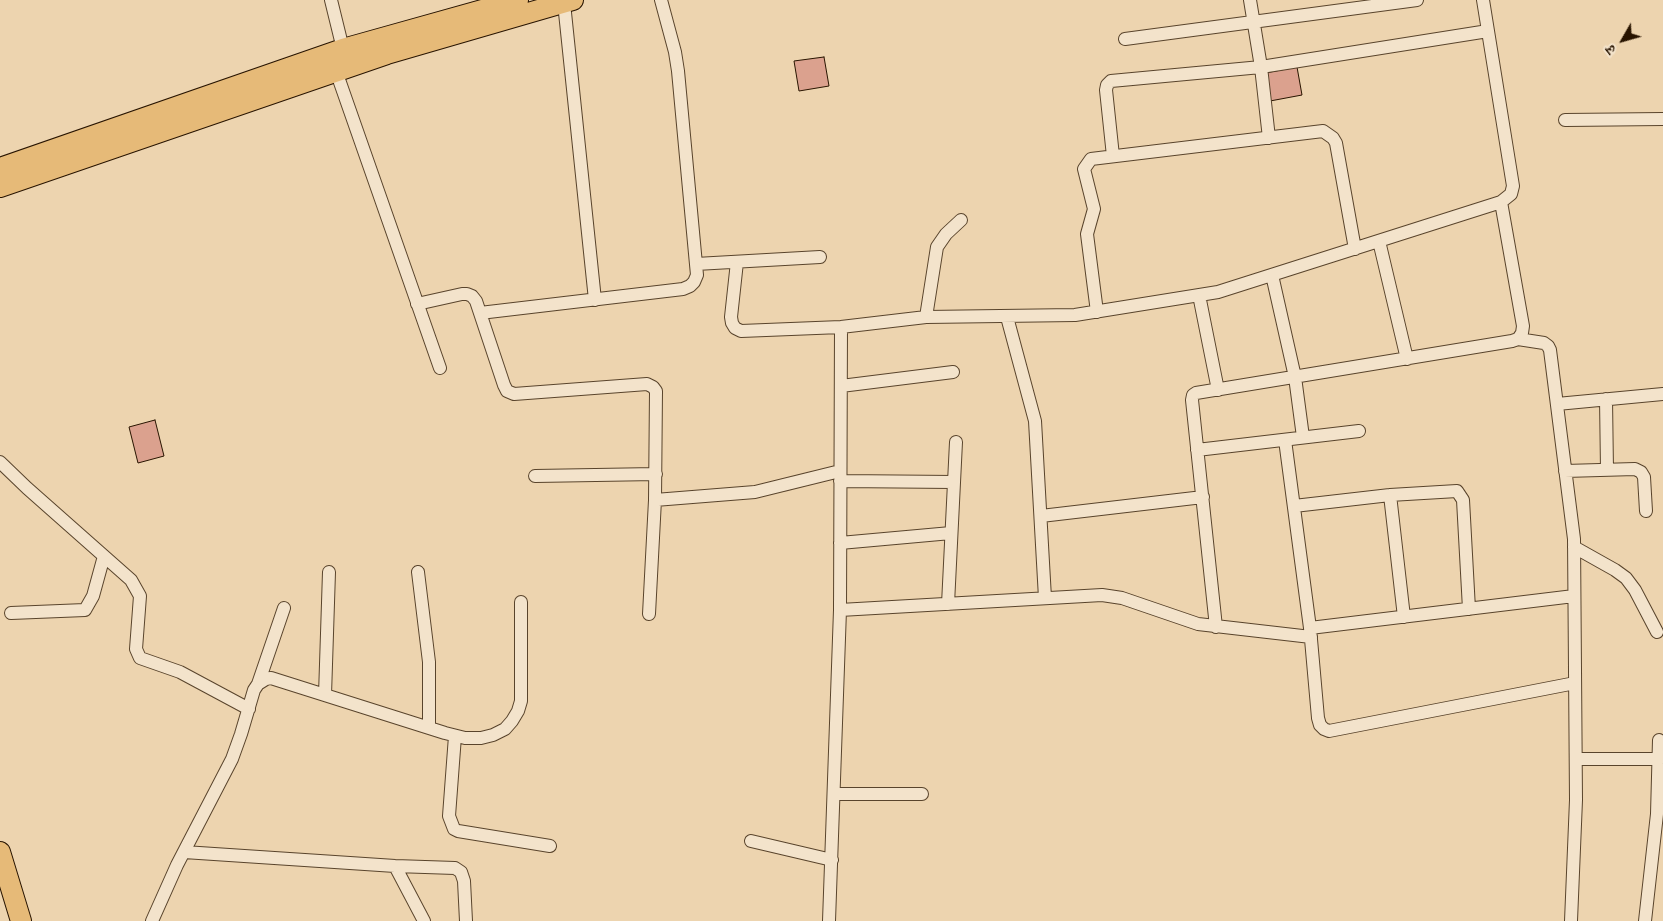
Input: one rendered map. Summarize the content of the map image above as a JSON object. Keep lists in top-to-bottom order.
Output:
{
  "north": "bottom left"
}
